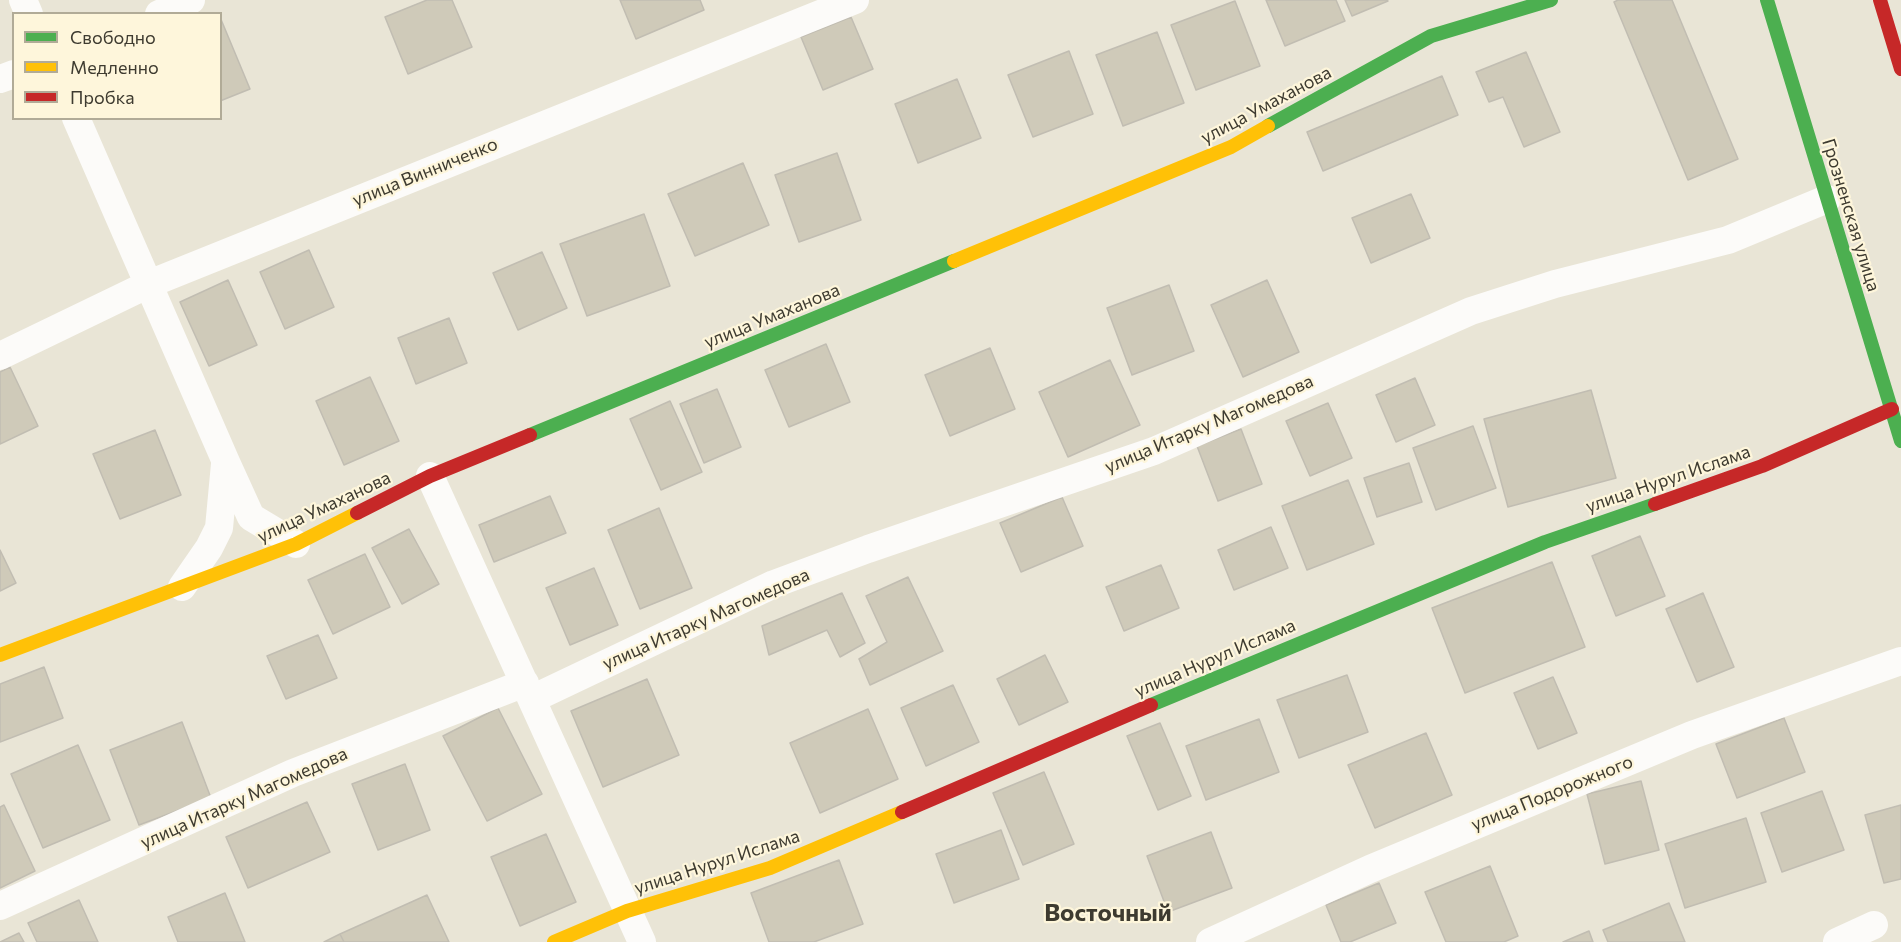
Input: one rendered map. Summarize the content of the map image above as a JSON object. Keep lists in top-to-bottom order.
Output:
{
  "streets": {
    "street": [
      "улица Умаханова",
      "улица Винниченко",
      "Грозненская улица",
      "улица Итарку Магомедова",
      "улица Нурул Ислама",
      "улица Подорожного"
    ]
  },
  "crossings": [
    ["Грозненская улица", "улица Итарку Магомедова"],
    ["Грозненская улица", "улица Нурул Ислама"]
  ],
  "districts": ["Восточный"],
  "legend": ["Свободно", "Медленно", "Пробка"]
}
